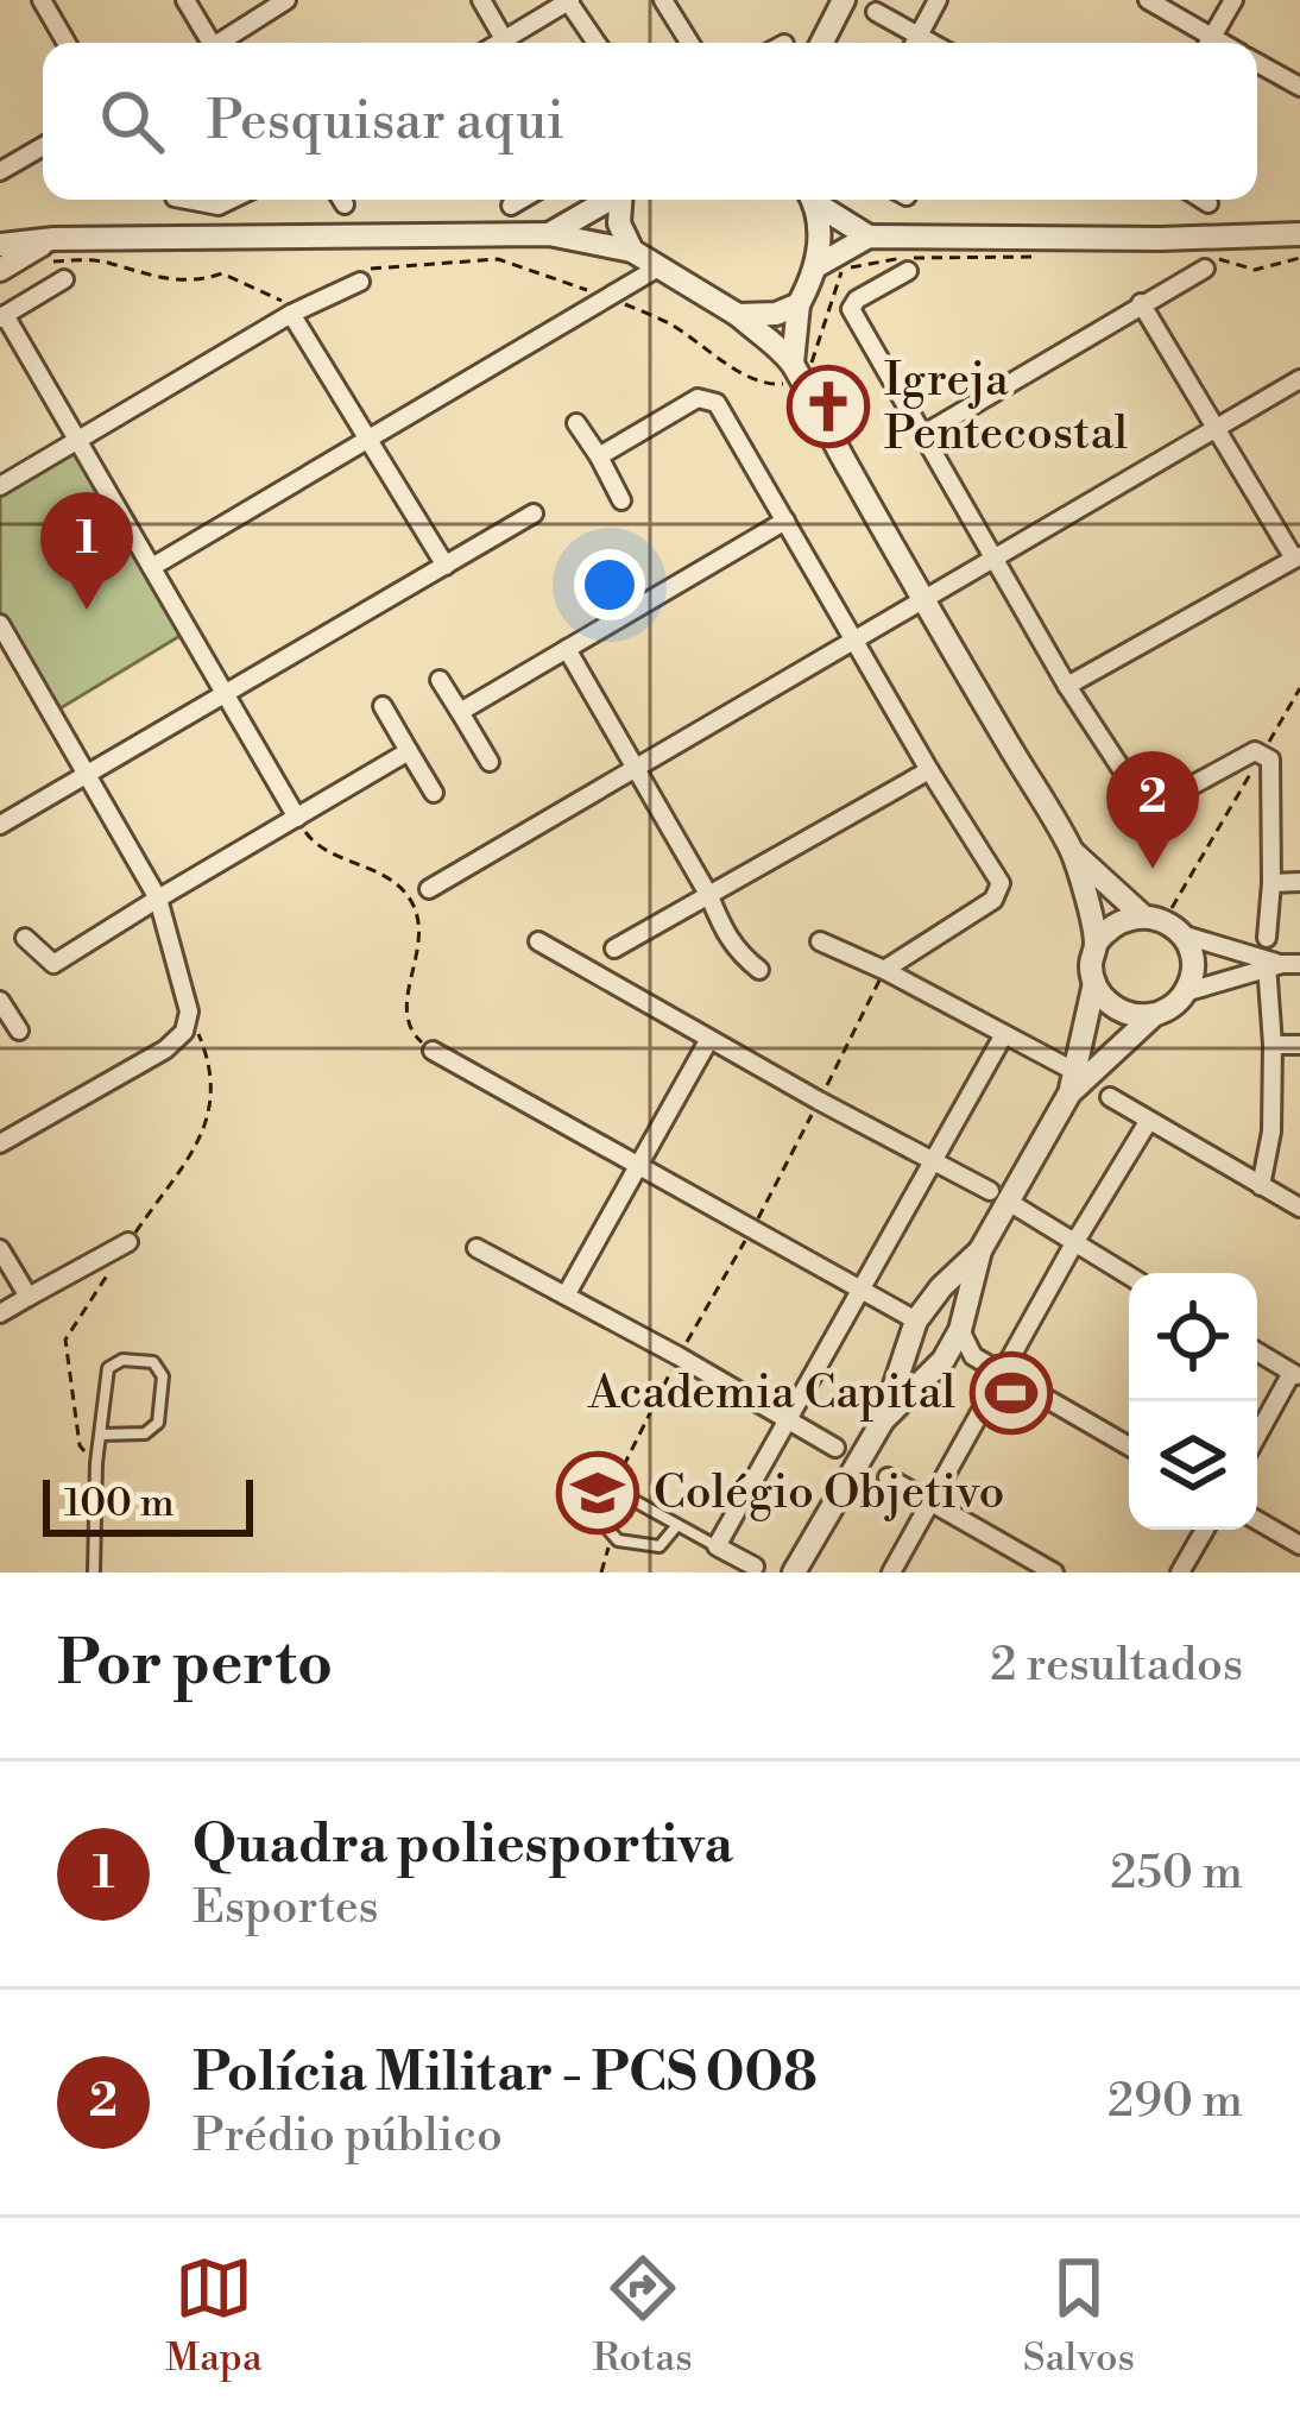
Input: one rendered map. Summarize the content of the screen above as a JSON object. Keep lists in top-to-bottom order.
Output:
{
  "places": {
    "church": ["Igreja Pentecostal"],
    "sports": ["Academia Capital"],
    "school or university": ["Colégio Objetivo"]
  },
  "scale_bar": "100 m",
  "page": {
    "search": "Pesquisar aqui",
    "pins": ["1", "2"],
    "scale": "100 m",
    "heading": ["Por perto", "2 resultados"],
    "list": [
      {
        "mark": "1",
        "name": "Quadra poliesportiva",
        "note": "Esportes",
        "value": "250 m"
      },
      {
        "mark": "2",
        "name": "Polícia Militar - PCS 008",
        "note": "Prédio público",
        "value": "290 m"
      }
    ],
    "nav": ["Mapa", "Rotas", "Salvos"]
  }
}
